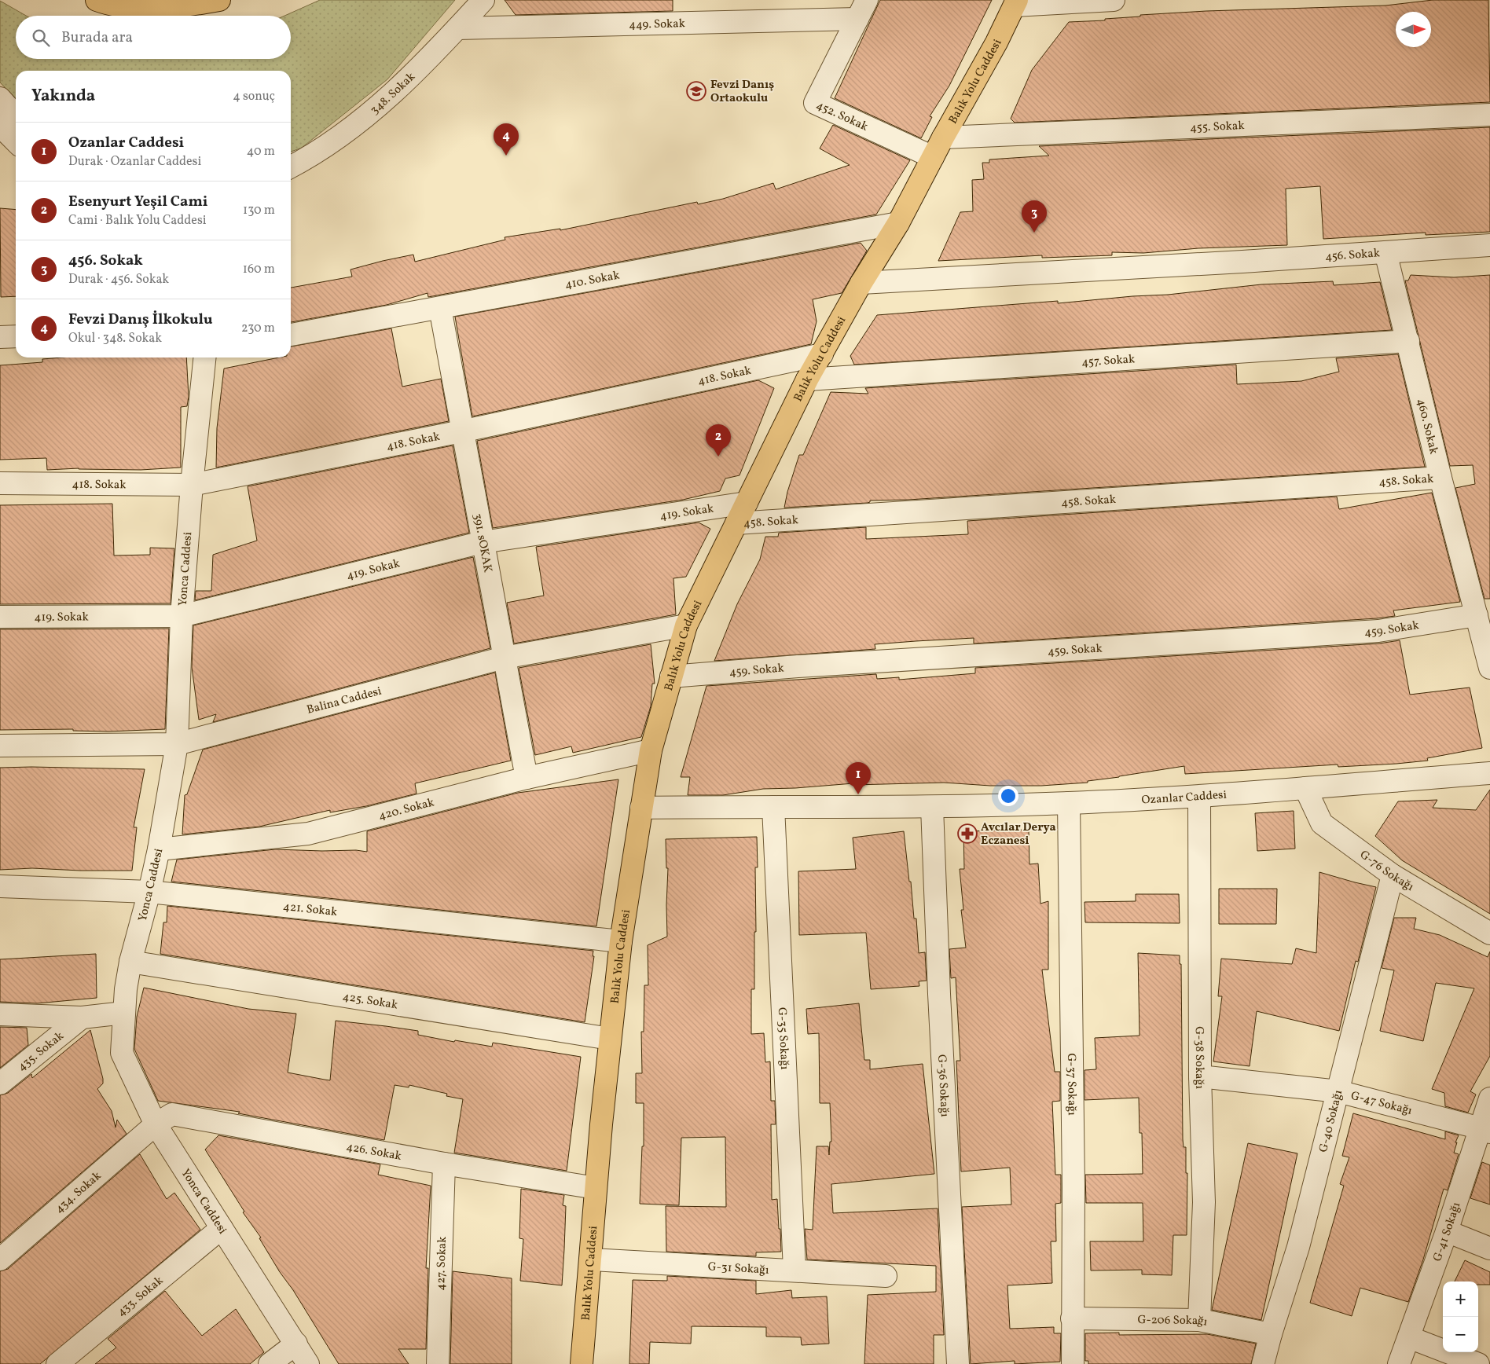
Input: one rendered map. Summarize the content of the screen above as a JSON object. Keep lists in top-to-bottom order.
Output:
{
  "streets": {
    "main road": ["Balık Yolu Caddesi"],
    "street": [
      "449. Sokak",
      "348. Sokak",
      "452. Sokak",
      "455. Sokak",
      "456. Sokak",
      "410. Sokak",
      "457. Sokak",
      "418. Sokak",
      "460. Sokak",
      "458. Sokak",
      "419. Sokak",
      "391. sOKAK",
      "Yonca Caddesi",
      "459. Sokak",
      "Balina Caddesi",
      "Ozanlar Caddesi",
      "420. Sokak",
      "G-76 Sokağı",
      "421. Sokak",
      "425. Sokak",
      "G-35 Sokağı",
      "435. Sokak",
      "G-38 Sokağı",
      "G-37 Sokağı",
      "G-36 Sokağı",
      "G-47 Sokağı",
      "G-40 Sokağı",
      "426. Sokak",
      "434. Sokak",
      "G-41 Sokağı",
      "427. Sokak",
      "G-31 Sokağı",
      "433. Sokak",
      "G-206 Sokağı"
    ]
  },
  "crossings": [
    ["449. Sokak", "348. Sokak"],
    ["449. Sokak", "452. Sokak"],
    ["Balık Yolu Caddesi", "452. Sokak"],
    ["Balık Yolu Caddesi", "455. Sokak"],
    ["Balık Yolu Caddesi", "456. Sokak"],
    ["Balık Yolu Caddesi", "410. Sokak"],
    ["Balık Yolu Caddesi", "457. Sokak"],
    ["Balık Yolu Caddesi", "418. Sokak"],
    ["Balık Yolu Caddesi", "458. Sokak"],
    ["Balık Yolu Caddesi", "419. Sokak"],
    ["Balık Yolu Caddesi", "459. Sokak"],
    ["Balık Yolu Caddesi", "Balina Caddesi"],
    ["Balık Yolu Caddesi", "Ozanlar Caddesi"],
    ["Balık Yolu Caddesi", "420. Sokak"],
    ["Balık Yolu Caddesi", "421. Sokak"],
    ["Balık Yolu Caddesi", "425. Sokak"],
    ["Balık Yolu Caddesi", "426. Sokak"],
    ["Balık Yolu Caddesi", "G-31 Sokağı"],
    ["456. Sokak", "460. Sokak"],
    ["410. Sokak", "391. sOKAK"],
    ["457. Sokak", "460. Sokak"],
    ["418. Sokak", "391. sOKAK"],
    ["418. Sokak", "Yonca Caddesi"],
    ["460. Sokak", "458. Sokak"],
    ["460. Sokak", "459. Sokak"],
    ["419. Sokak", "391. sOKAK"],
    ["419. Sokak", "Yonca Caddesi"],
    ["391. sOKAK", "Balina Caddesi"],
    ["391. sOKAK", "420. Sokak"],
    ["Yonca Caddesi", "Balina Caddesi"],
    ["Yonca Caddesi", "420. Sokak"],
    ["Yonca Caddesi", "421. Sokak"],
    ["Yonca Caddesi", "425. Sokak"],
    ["Yonca Caddesi", "426. Sokak"],
    ["Yonca Caddesi", "434. Sokak"],
    ["Yonca Caddesi", "433. Sokak"],
    ["Ozanlar Caddesi", "G-76 Sokağı"],
    ["Ozanlar Caddesi", "G-35 Sokağı"],
    ["Ozanlar Caddesi", "G-38 Sokağı"],
    ["Ozanlar Caddesi", "G-37 Sokağı"],
    ["Ozanlar Caddesi", "G-36 Sokağı"],
    ["G-76 Sokağı", "G-40 Sokağı"],
    ["G-35 Sokağı", "G-31 Sokağı"],
    ["G-38 Sokağı", "G-47 Sokağı"],
    ["G-38 Sokağı", "G-206 Sokağı"],
    ["G-37 Sokağı", "G-206 Sokağı"],
    ["G-47 Sokağı", "G-40 Sokağı"],
    ["G-47 Sokağı", "G-41 Sokağı"],
    ["G-40 Sokağı", "G-206 Sokağı"],
    ["426. Sokak", "434. Sokak"],
    ["426. Sokak", "427. Sokak"]
  ],
  "places": {
    "school or university": ["Fevzi Danış Ortaokulu"],
    "pharmacy": ["Avcılar Derya Eczanesi"]
  },
  "north": "right",
  "page": {
    "search": "Burada ara",
    "heading": ["Yakında", "4 sonuç"],
    "list": [
      {
        "mark": "1",
        "name": "Ozanlar Caddesi",
        "note": "Durak · Ozanlar Caddesi",
        "value": "40 m"
      },
      {
        "mark": "2",
        "name": "Esenyurt Yeşil Cami",
        "note": "Cami · Balık Yolu Caddesi",
        "value": "130 m"
      },
      {
        "mark": "3",
        "name": "456. Sokak",
        "note": "Durak · 456. Sokak",
        "value": "160 m"
      },
      {
        "mark": "4",
        "name": "Fevzi Danış İlkokulu",
        "note": "Okul · 348. Sokak",
        "value": "230 m"
      }
    ],
    "pins": [
      "4",
      "3",
      "2",
      "1"
    ],
    "map_buttons": ["+", "−"]
  }
}
